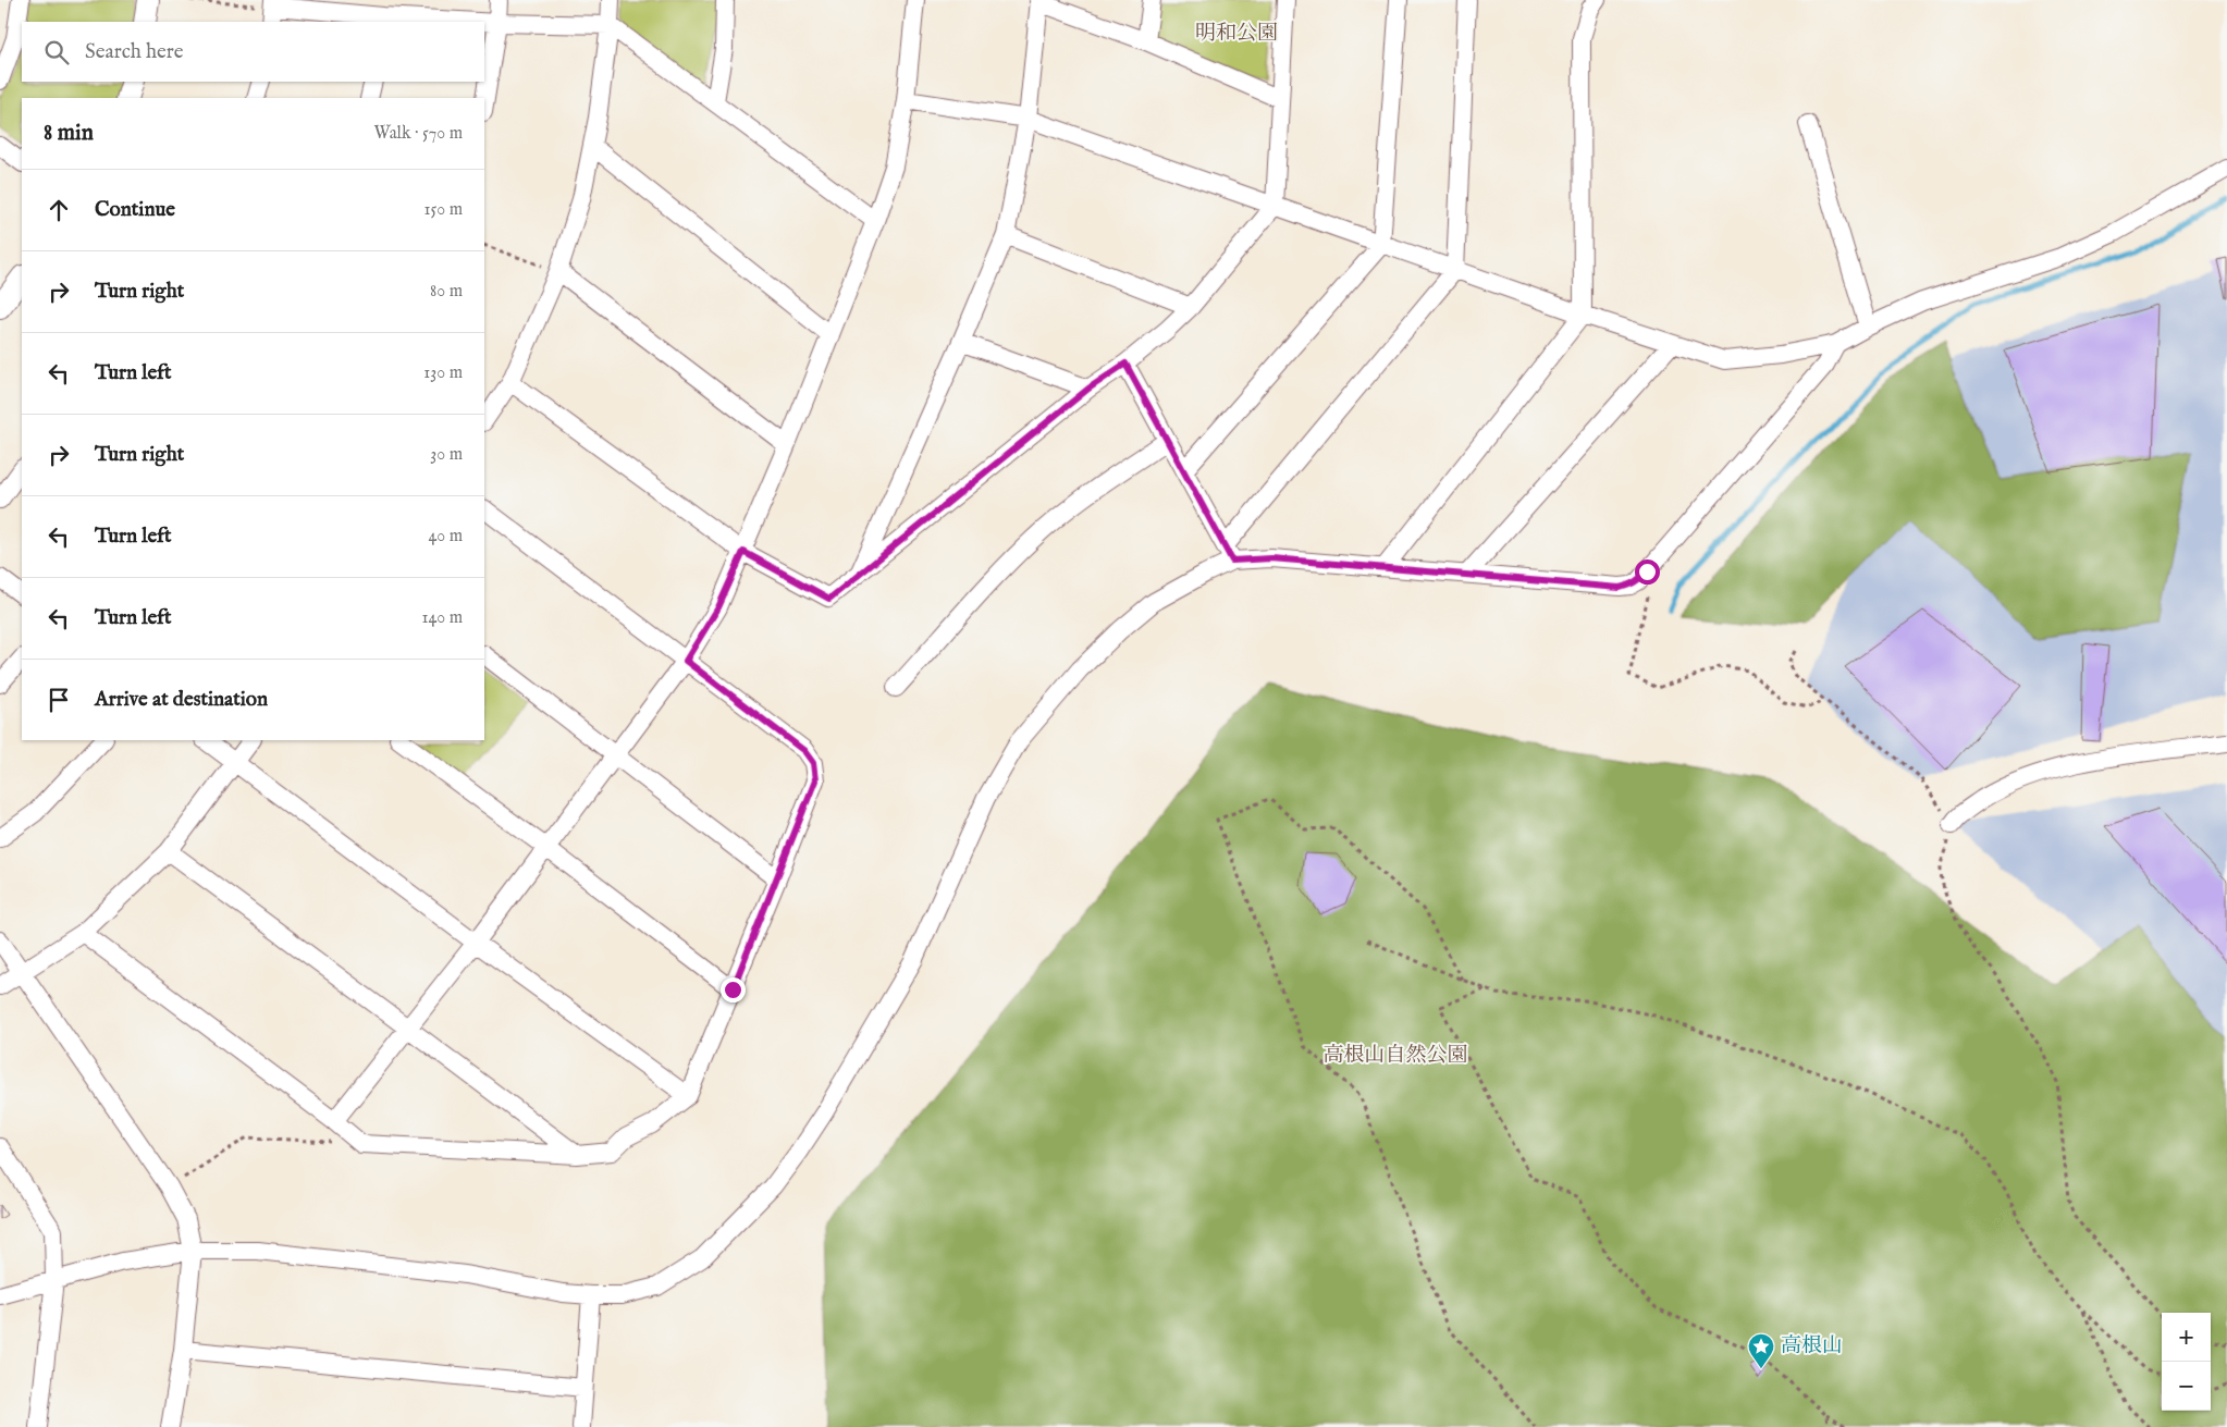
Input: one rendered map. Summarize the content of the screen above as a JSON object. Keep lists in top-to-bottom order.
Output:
{
  "parks": ["明和公園", "高根山自然公園"],
  "places": {
    "place": ["高根山"]
  },
  "page": {
    "search": "Search here",
    "heading": ["8 min", "Walk · 570 m"],
    "list": [
      ["Continue", "150 m"],
      ["Turn right", "80 m"],
      ["Turn left", "130 m"],
      ["Turn right", "30 m"],
      ["Turn left", "40 m"],
      ["Turn left", "140 m"],
      "Arrive at destination"
    ],
    "map_buttons": ["+", "−"]
  }
}
